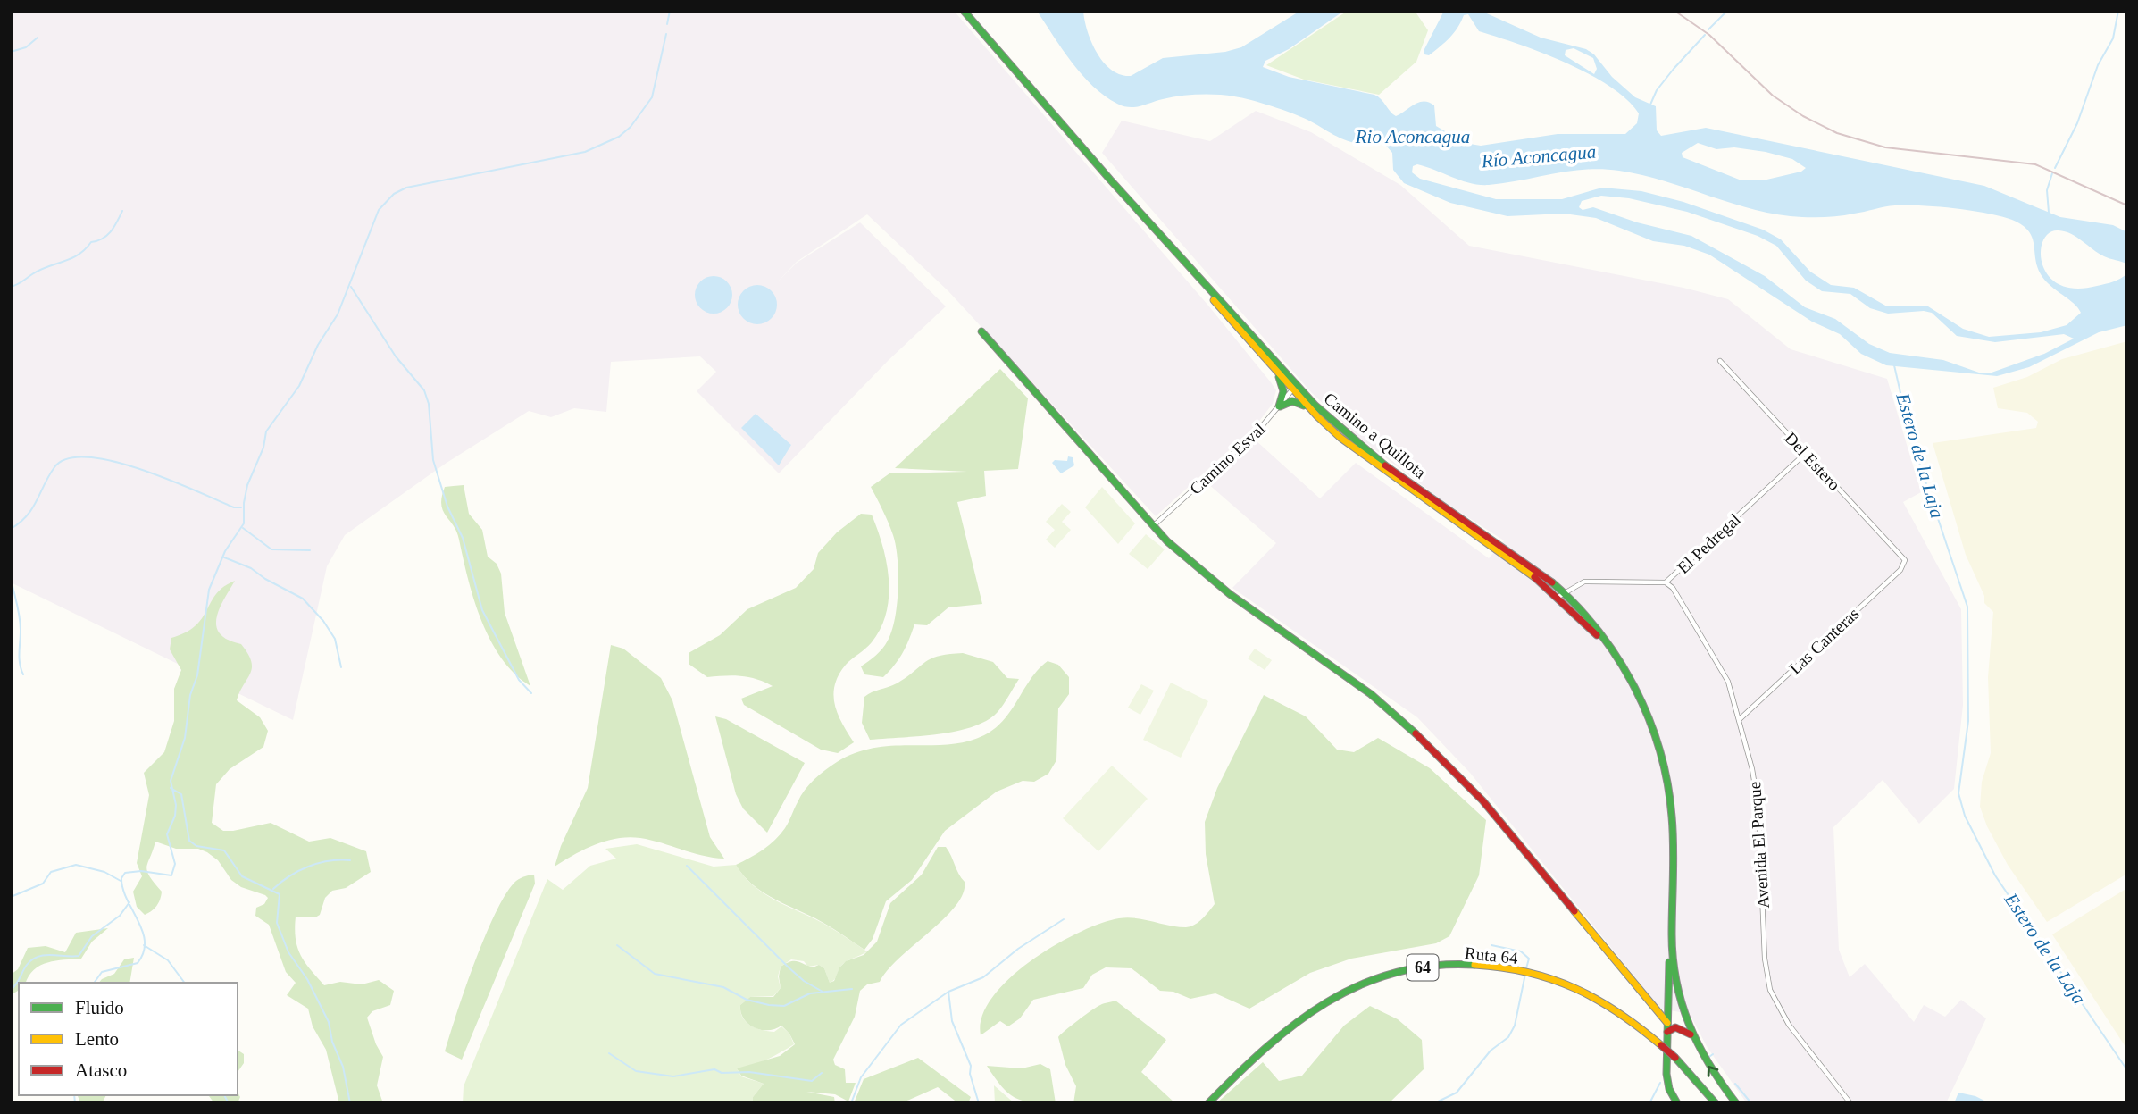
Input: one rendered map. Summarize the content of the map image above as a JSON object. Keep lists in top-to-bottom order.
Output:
{
  "streets": {
    "main road": ["Camino a Quillota", "Ruta 64", "64"],
    "street": [
      "Camino Esval",
      "Del Estero",
      "El Pedregal",
      "Las Canteras",
      "Avenida El Parque"
    ]
  },
  "crossings": [
    ["Camino a Quillota", "Camino Esval"],
    ["Camino a Quillota", "El Pedregal"],
    ["Del Estero", "El Pedregal"],
    ["Del Estero", "Las Canteras"],
    ["El Pedregal", "Avenida El Parque"],
    ["Las Canteras", "Avenida El Parque"]
  ],
  "water": ["Rio Aconcagua", "Río Aconcagua", "Estero de la Laja"],
  "legend": ["Fluido", "Lento", "Atasco"]
}
